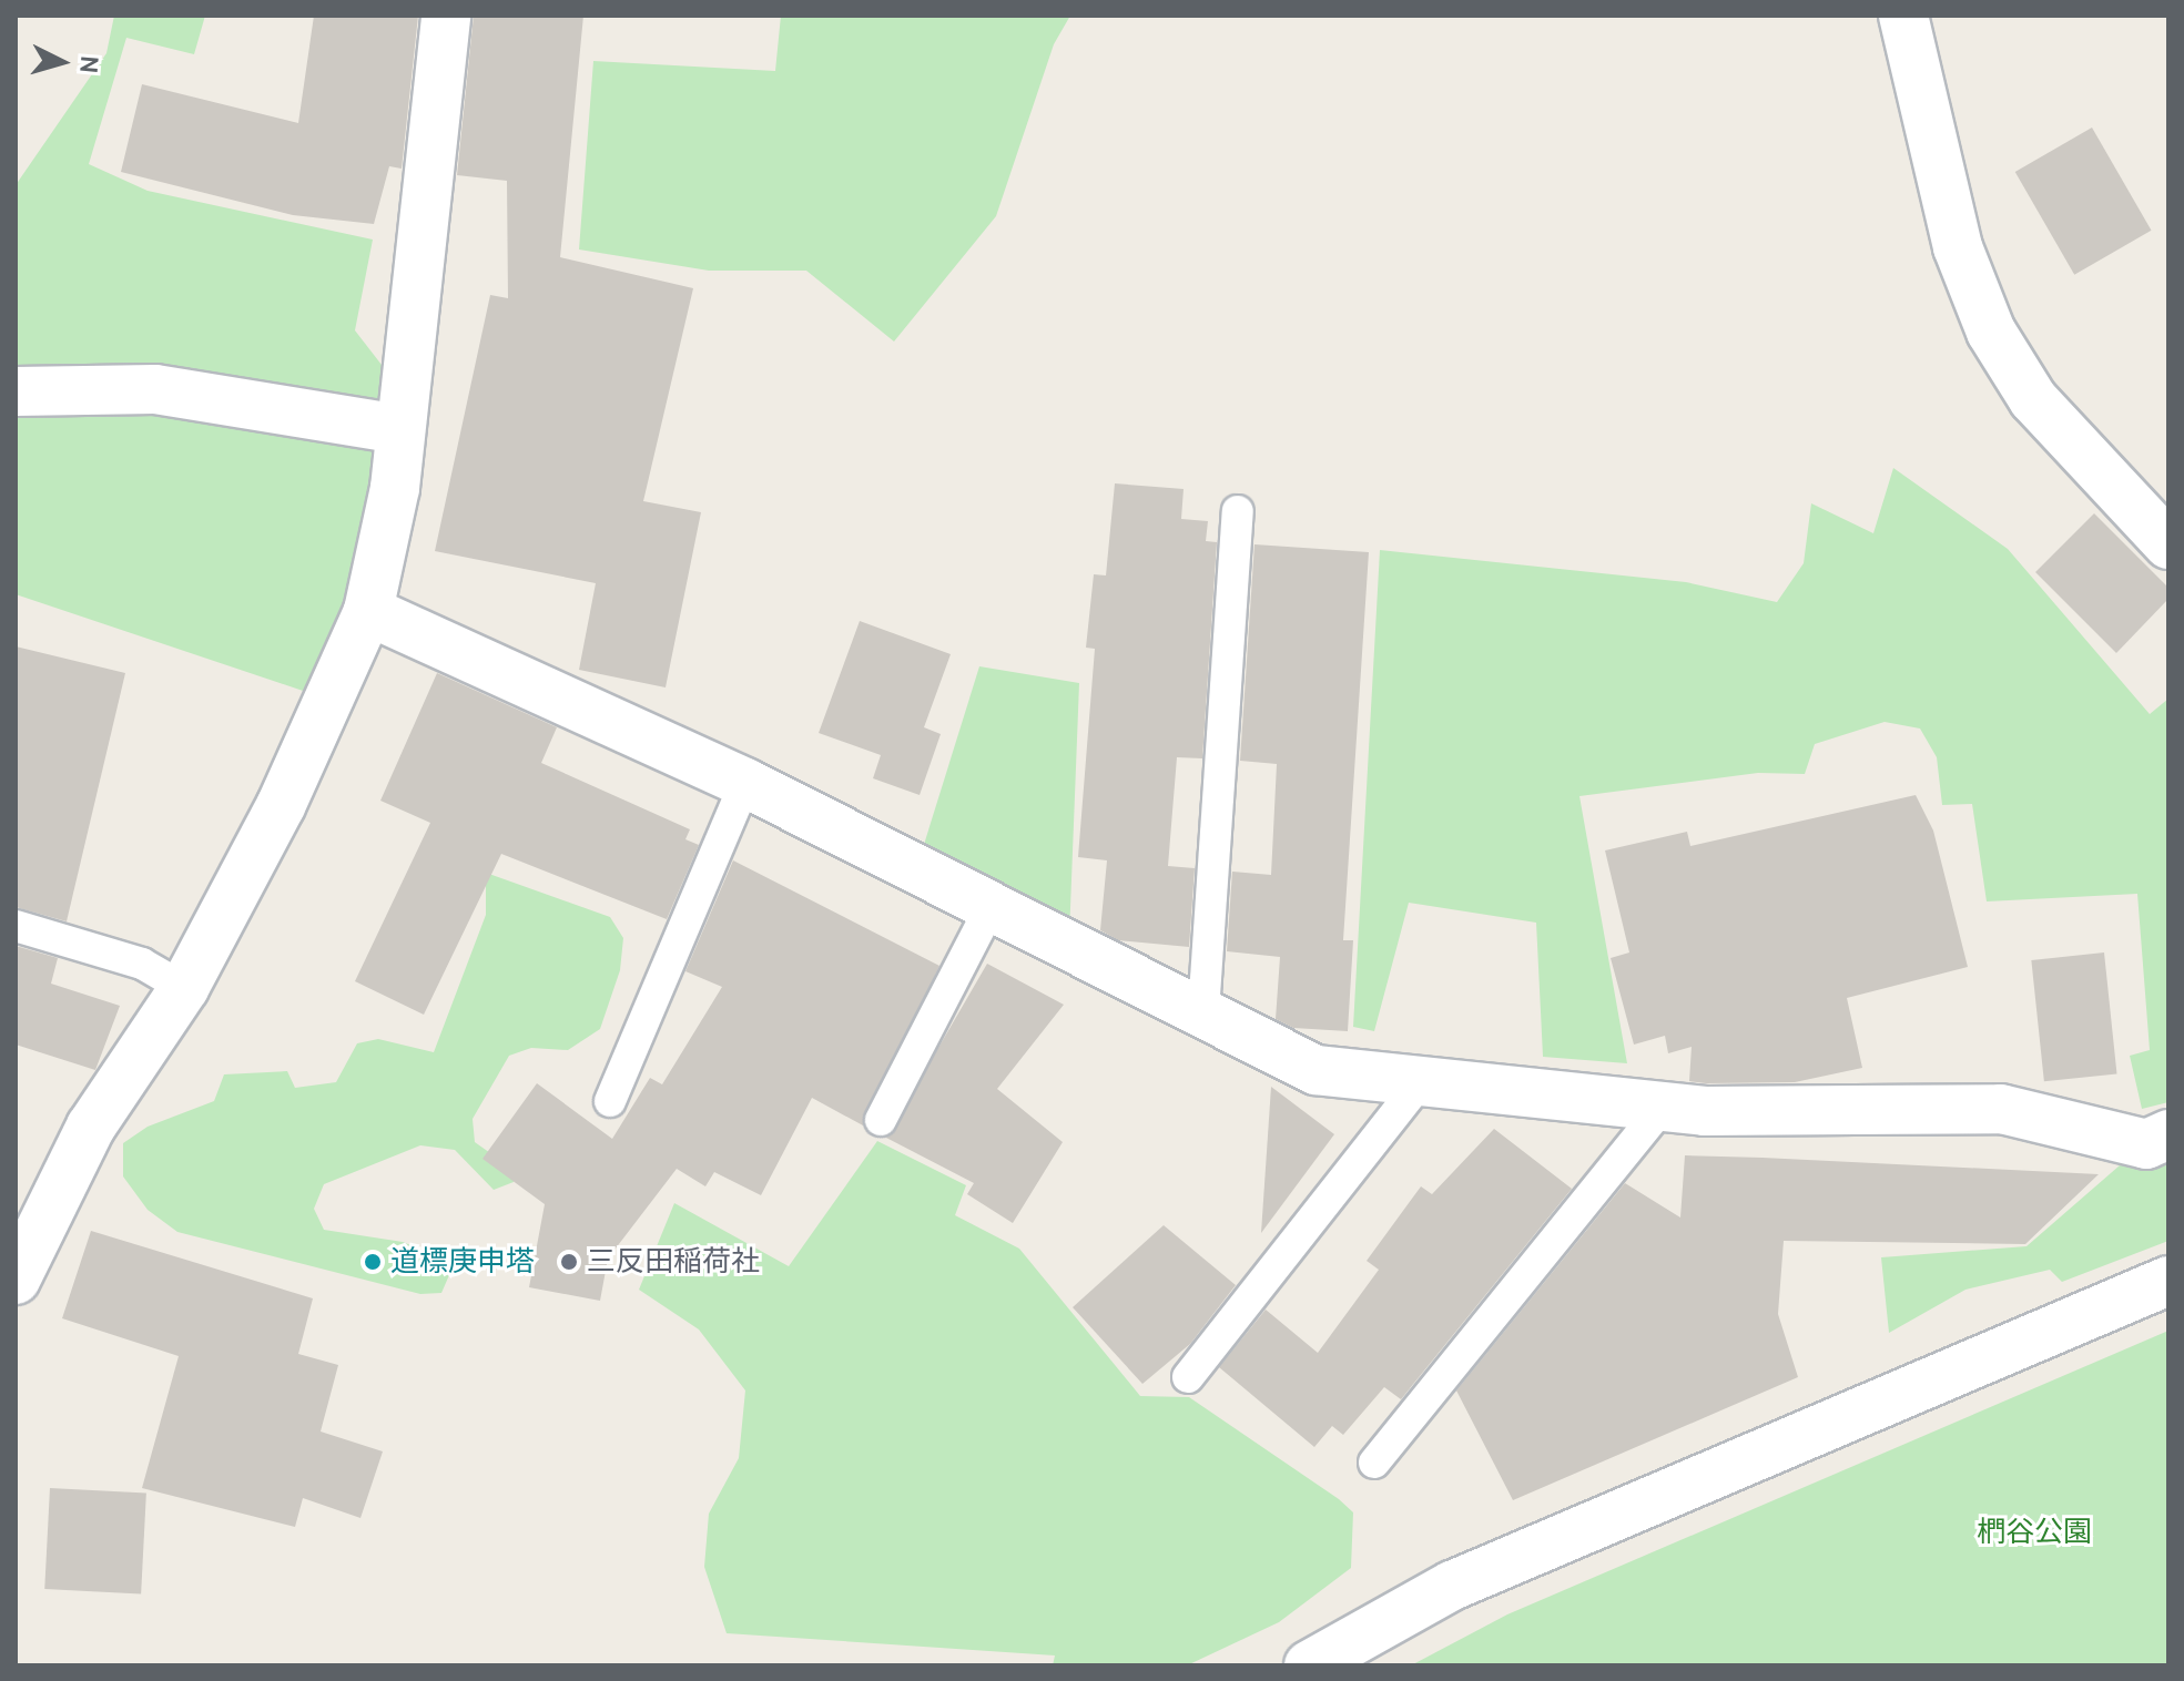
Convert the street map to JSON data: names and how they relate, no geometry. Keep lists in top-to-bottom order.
{
  "parks": ["椚谷公園"],
  "places": ["道標庚申塔", "三反田稲荷社"],
  "north": "right"
}
